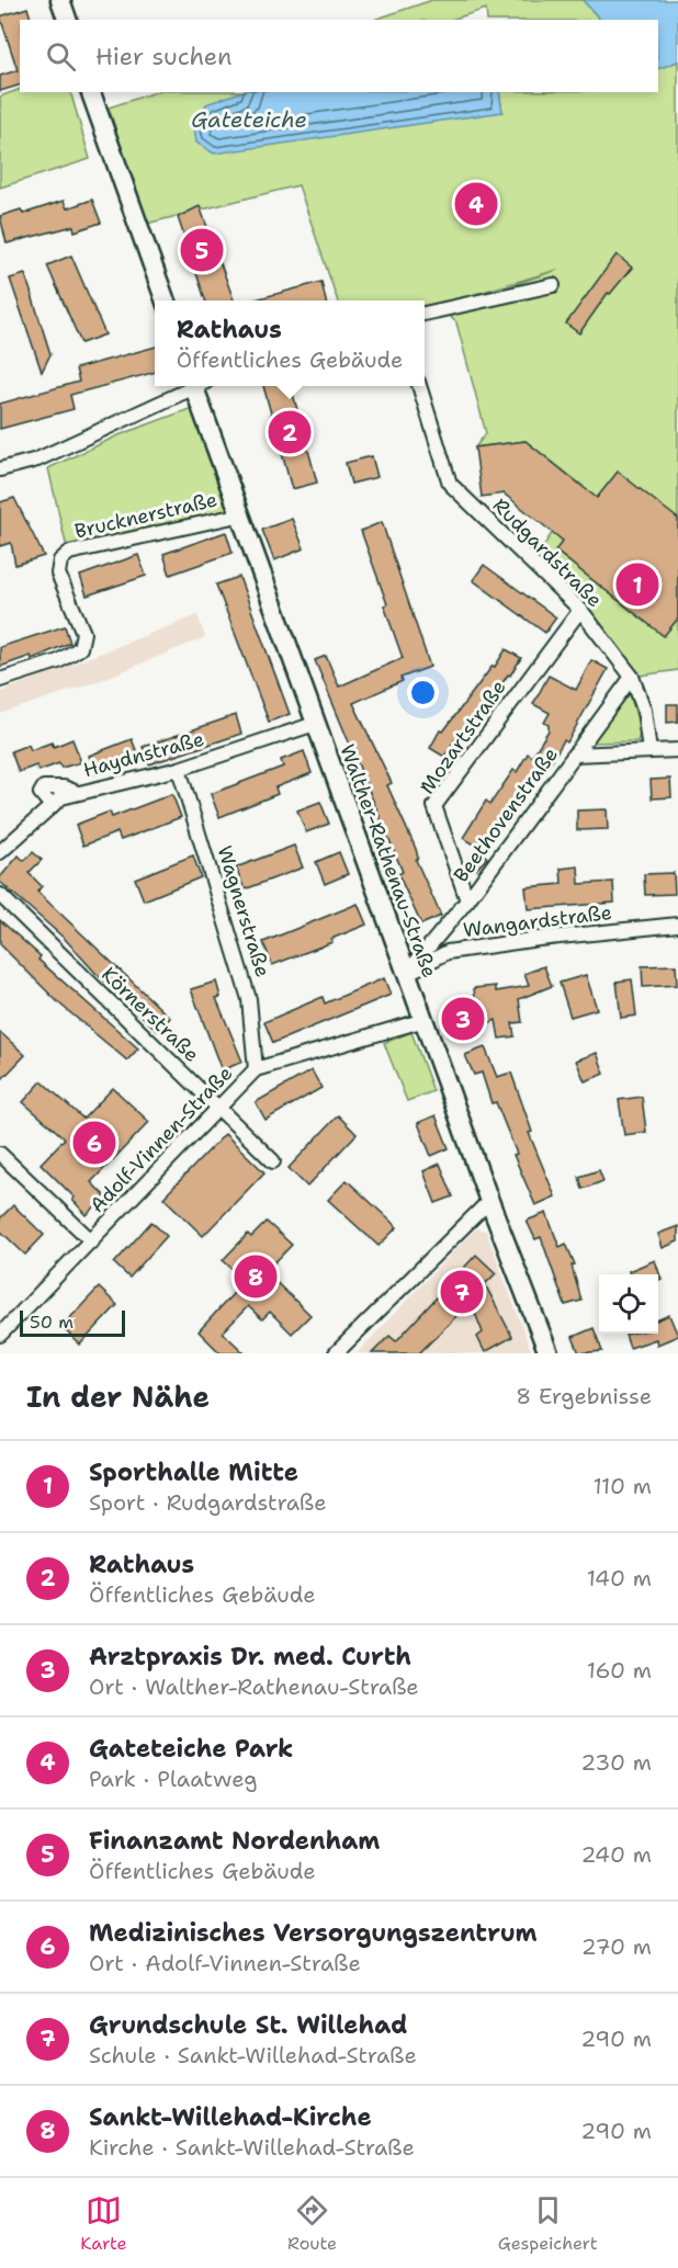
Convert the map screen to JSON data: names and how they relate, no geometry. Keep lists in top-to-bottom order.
{
  "streets": {
    "street": [
      "Brucknerstraße",
      "Rudgardstraße",
      "Mozartstraße",
      "Haydnstraße",
      "Beethovenstraße",
      "Walther-Rathenau-Straße",
      "Wagnerstraße",
      "Wangardstraße",
      "Körnerstraße",
      "Adolf-Vinnen-Straße"
    ]
  },
  "crossings": [
    ["Brucknerstraße", "Walther-Rathenau-Straße"],
    ["Rudgardstraße", "Mozartstraße"],
    ["Rudgardstraße", "Beethovenstraße"],
    ["Mozartstraße", "Beethovenstraße"],
    ["Haydnstraße", "Walther-Rathenau-Straße"],
    ["Haydnstraße", "Wagnerstraße"],
    ["Beethovenstraße", "Walther-Rathenau-Straße"],
    ["Beethovenstraße", "Wangardstraße"],
    ["Walther-Rathenau-Straße", "Wangardstraße"],
    ["Walther-Rathenau-Straße", "Adolf-Vinnen-Straße"],
    ["Wagnerstraße", "Adolf-Vinnen-Straße"],
    ["Körnerstraße", "Adolf-Vinnen-Straße"]
  ],
  "water": ["Gateteiche"],
  "scale_bar": "50 m",
  "page": {
    "search": "Hier suchen",
    "pins": [
      "4",
      "5",
      "2",
      "1",
      "3",
      "6",
      "8",
      "7"
    ],
    "popup": ["Rathaus", "Öffentliches Gebäude"],
    "scale": "50 m",
    "heading": ["In der Nähe", "8 Ergebnisse"],
    "list": [
      {
        "mark": "1",
        "name": "Sporthalle Mitte",
        "note": "Sport · Rudgardstraße",
        "value": "110 m"
      },
      {
        "mark": "2",
        "name": "Rathaus",
        "note": "Öffentliches Gebäude",
        "value": "140 m"
      },
      {
        "mark": "3",
        "name": "Arztpraxis Dr. med. Curth",
        "note": "Ort · Walther-Rathenau-Straße",
        "value": "160 m"
      },
      {
        "mark": "4",
        "name": "Gateteiche Park",
        "note": "Park · Plaatweg",
        "value": "230 m"
      },
      {
        "mark": "5",
        "name": "Finanzamt Nordenham",
        "note": "Öffentliches Gebäude",
        "value": "240 m"
      },
      {
        "mark": "6",
        "name": "Medizinisches Versorgungszentrum",
        "note": "Ort · Adolf-Vinnen-Straße",
        "value": "270 m"
      },
      {
        "mark": "7",
        "name": "Grundschule St. Willehad",
        "note": "Schule · Sankt-Willehad-Straße",
        "value": "290 m"
      },
      {
        "mark": "8",
        "name": "Sankt-Willehad-Kirche",
        "note": "Kirche · Sankt-Willehad-Straße",
        "value": "290 m"
      }
    ],
    "nav": ["Karte", "Route", "Gespeichert"]
  }
}
